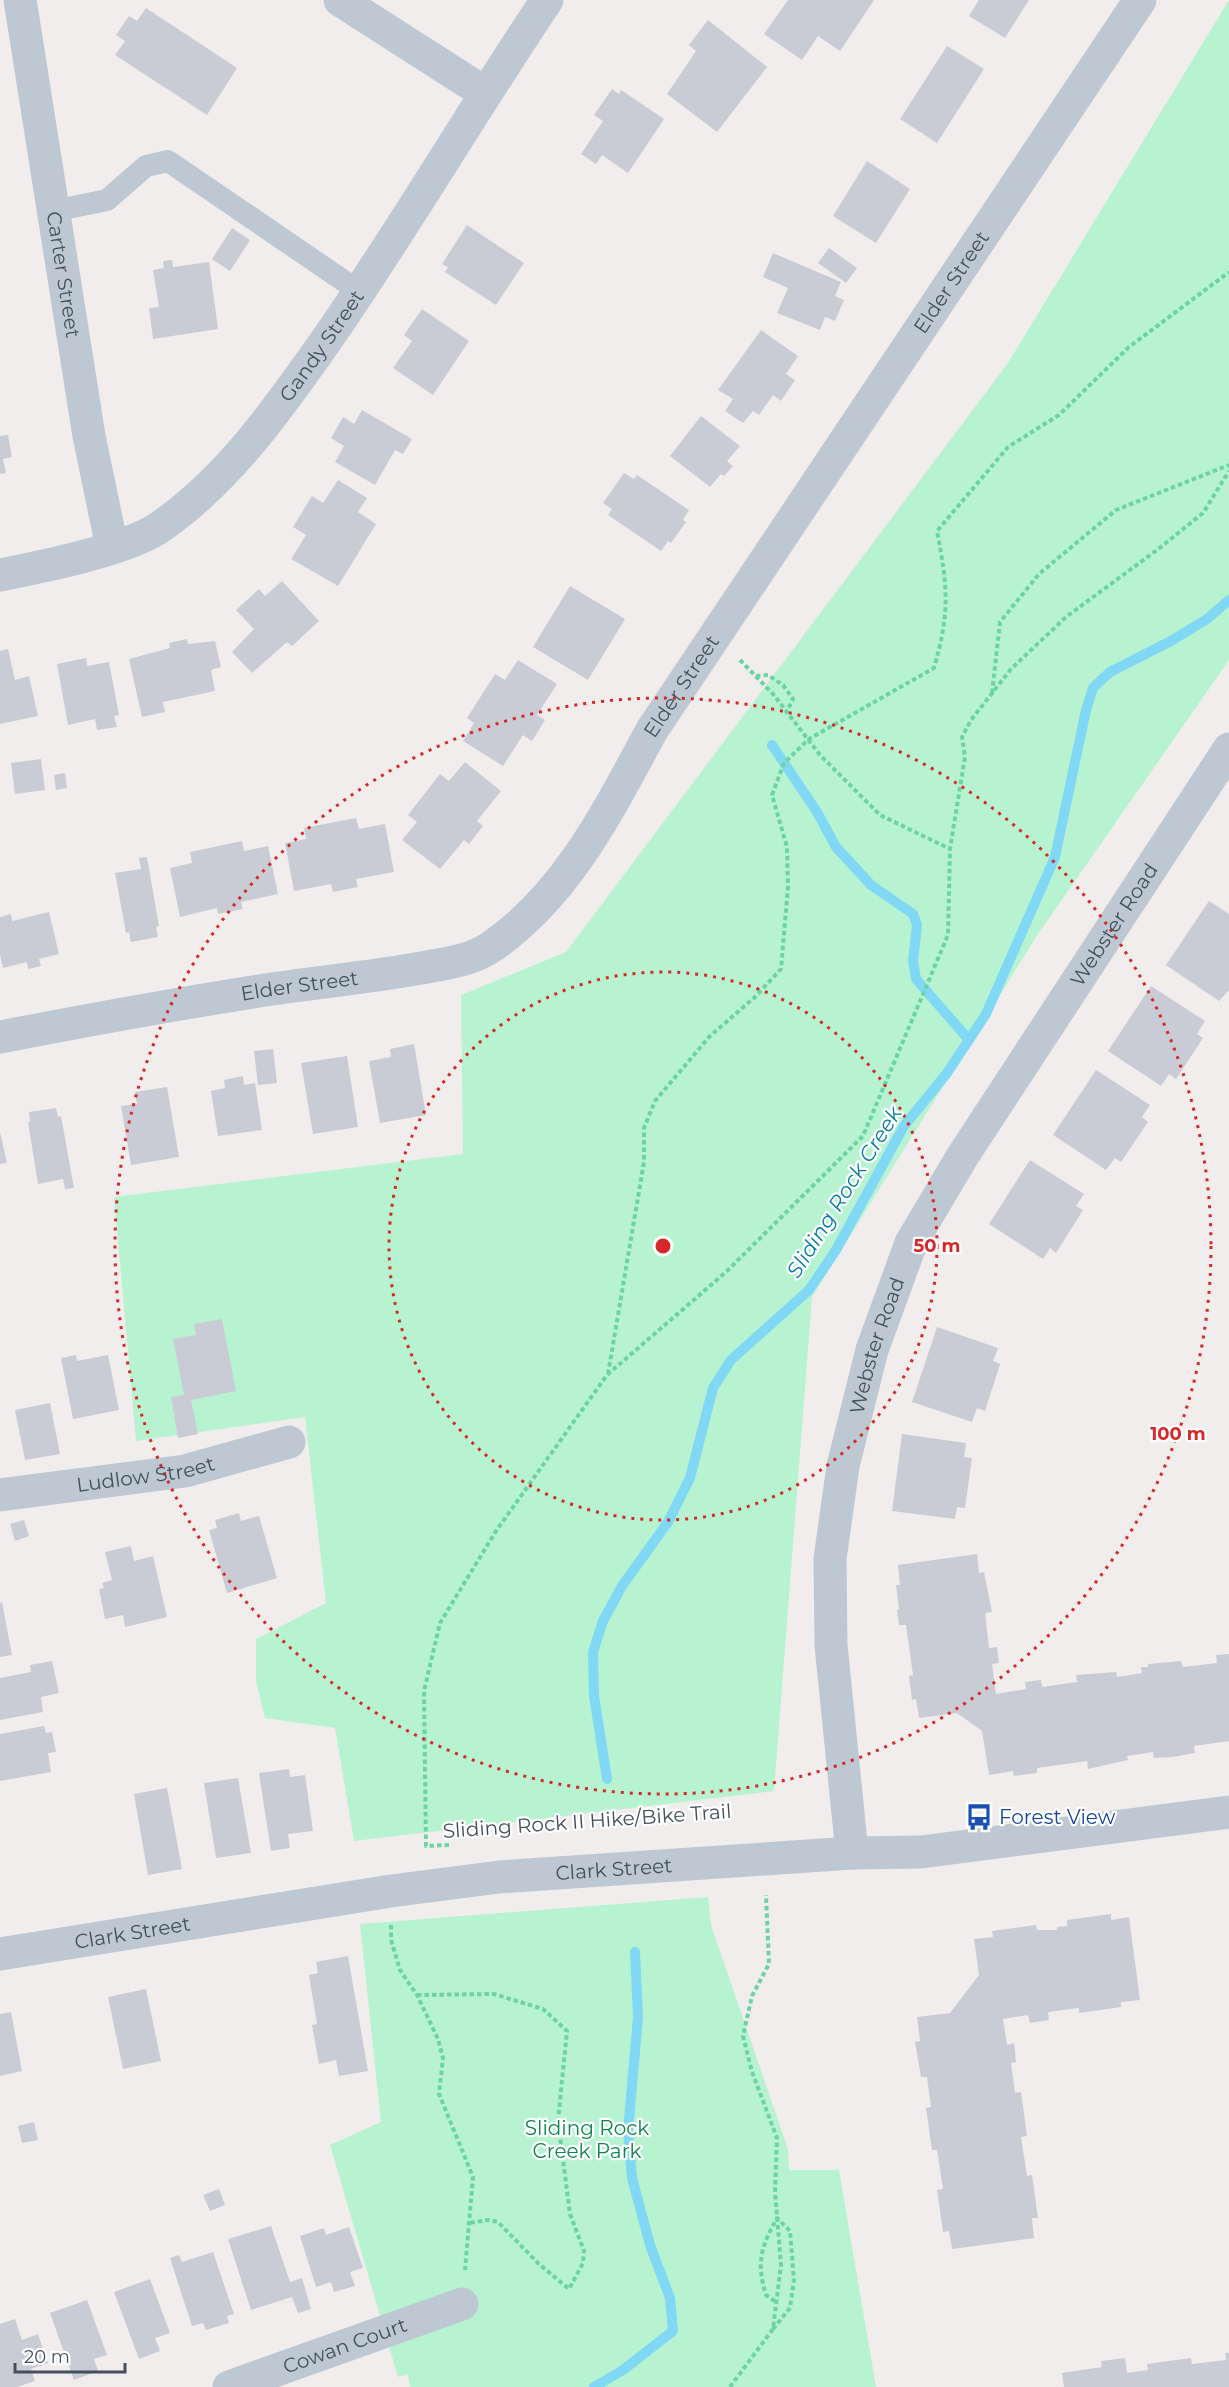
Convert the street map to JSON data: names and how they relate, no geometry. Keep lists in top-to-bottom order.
{
  "streets": {
    "street": [
      "Carter Street",
      "Elder Street",
      "Gandy Street",
      "Webster Road",
      "Ludlow Street",
      "Clark Street",
      "Cowan Court"
    ],
    "path": ["Sliding Rock II Hike/Bike Trail"]
  },
  "crossings": [
    ["Carter Street", "Gandy Street"],
    ["Webster Road", "Clark Street"]
  ],
  "water": ["Sliding Rock Creek"],
  "parks": ["Sliding Rock Creek Park"],
  "places": {
    "bus stop": ["Forest View"]
  },
  "scale_bar": "20 m",
  "rings": ["50 m", "100 m"]
}
